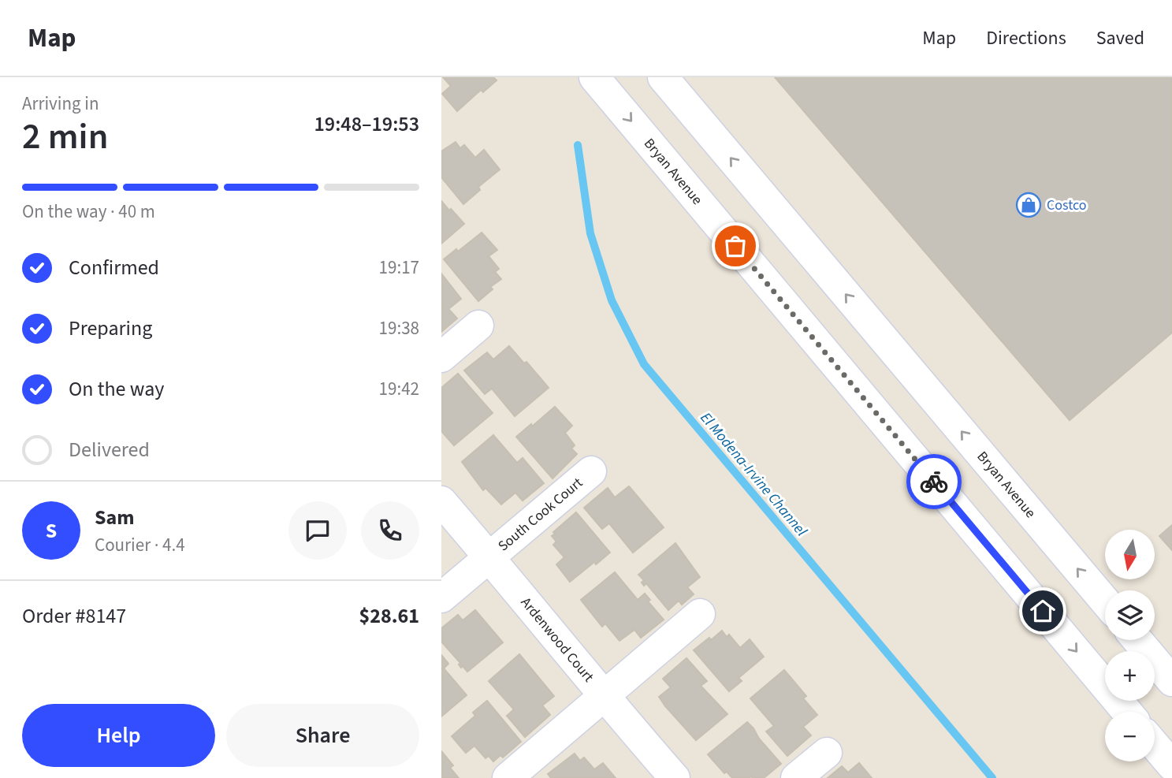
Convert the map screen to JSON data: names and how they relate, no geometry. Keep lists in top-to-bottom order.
{
  "streets": {
    "main road": ["Bryan Avenue", "South Cook Court", "Ardenwood Court"]
  },
  "crossings": [
    ["South Cook Court", "Ardenwood Court"]
  ],
  "water": ["El Modena-Irvine Channel"],
  "places": {
    "shop": ["Costco"]
  },
  "north": "bottom",
  "page": {
    "header": "Map",
    "nav": ["Map", "Directions", "Saved"],
    "heading": ["2 min", "Arriving in", "19:48–19:53"],
    "panel": [
      "Sam",
      "Courier · 4.4",
      "Order #8147",
      "$28.61"
    ],
    "bar": "On the way · 40 m",
    "list": [
      ["Confirmed", "19:17"],
      ["Preparing", "19:38"],
      ["On the way", "19:42"],
      "Delivered"
    ],
    "round": "S",
    "map_buttons": ["+", "−"],
    "buttons": ["Help", "Share"]
  }
}
